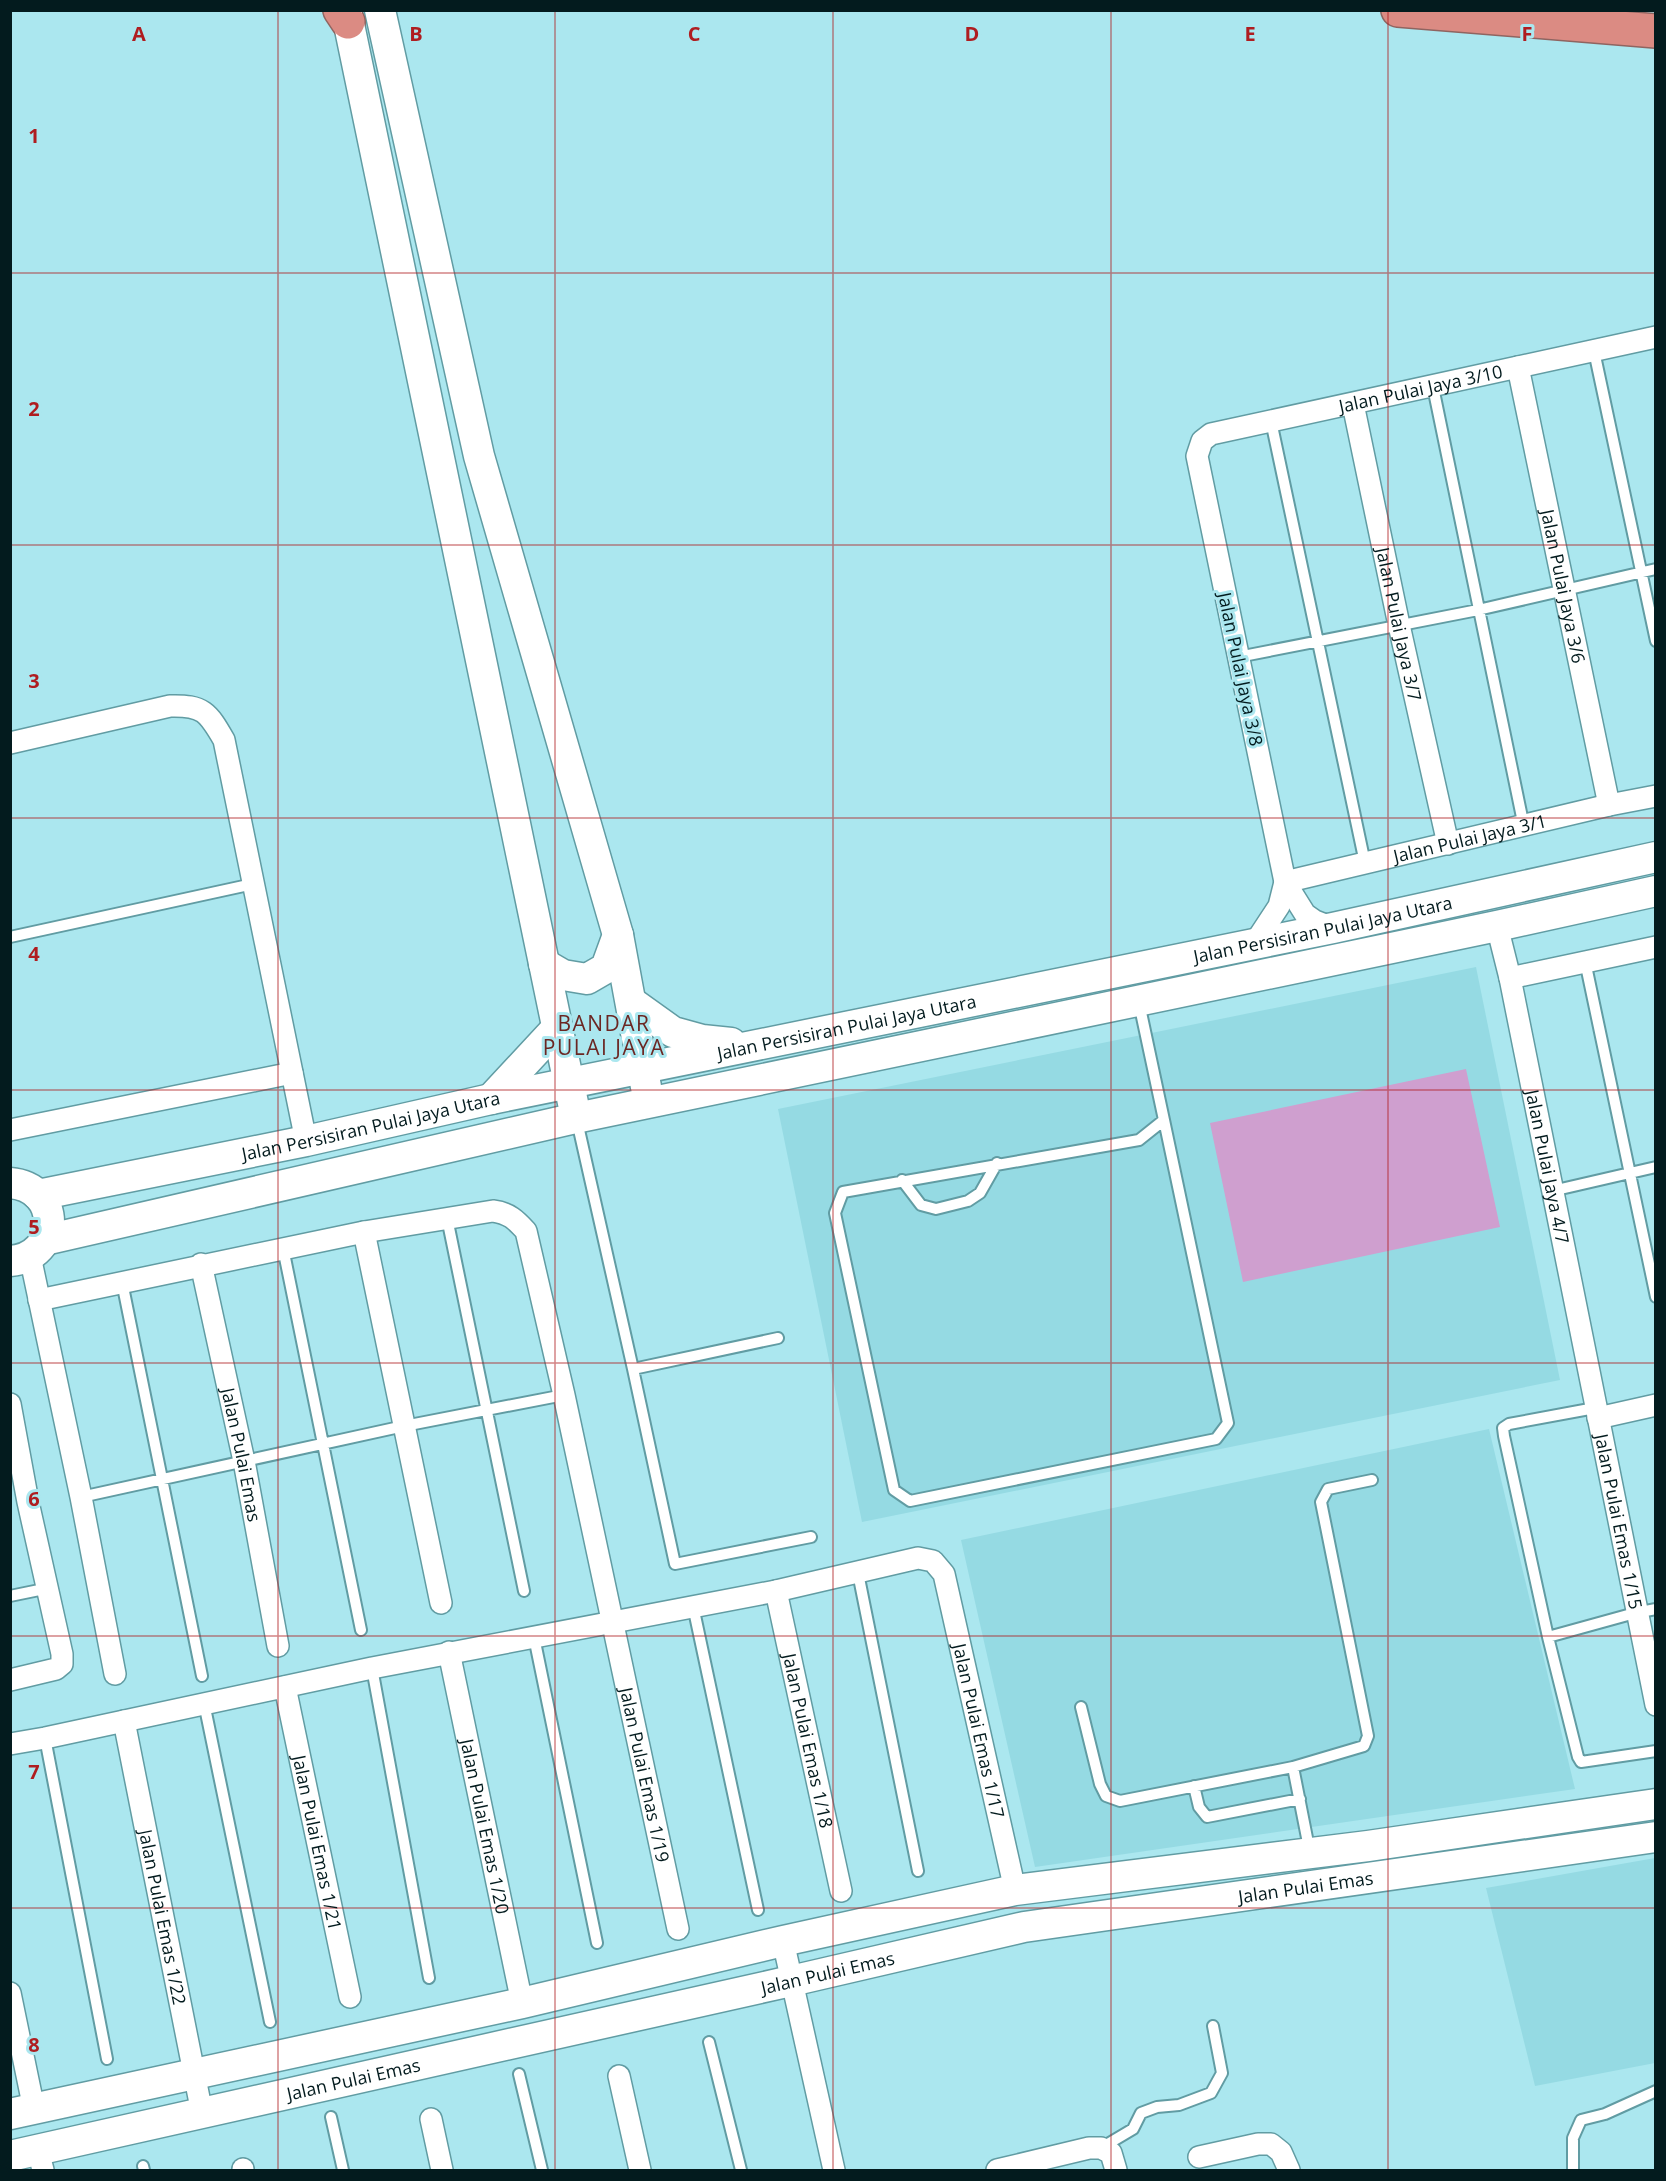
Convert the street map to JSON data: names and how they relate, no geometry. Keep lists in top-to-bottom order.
{
  "streets": {
    "main road": ["Jalan Persisiran Pulai Jaya Utara", "Jalan Pulai Emas"],
    "street": [
      "Jalan Pulai Jaya 3/10",
      "Jalan Pulai Jaya 3/6",
      "Jalan Pulai Jaya 3/7",
      "Jalan Pulai Jaya 3/8",
      "Jalan Pulai Jaya 3/1",
      "Jalan Pulai Jaya 4/7",
      "Jalan Pulai Emas 1/15",
      "Jalan Pulai Emas 1/17",
      "Jalan Pulai Emas 1/18",
      "Jalan Pulai Emas 1/19",
      "Jalan Pulai Emas 1/20",
      "Jalan Pulai Emas 1/21",
      "Jalan Pulai Emas 1/22"
    ]
  },
  "crossings": [
    ["Jalan Pulai Jaya 3/10", "Jalan Pulai Jaya 3/6"],
    ["Jalan Pulai Jaya 3/10", "Jalan Pulai Jaya 3/7"],
    ["Jalan Pulai Jaya 3/10", "Jalan Pulai Jaya 3/8"],
    ["Jalan Pulai Jaya 3/6", "Jalan Pulai Jaya 3/1"],
    ["Jalan Pulai Jaya 3/7", "Jalan Pulai Jaya 3/1"],
    ["Jalan Pulai Jaya 3/8", "Jalan Pulai Jaya 3/1"],
    ["Jalan Persisiran Pulai Jaya Utara", "Jalan Pulai Jaya 4/7"],
    ["Jalan Pulai Jaya 4/7", "Jalan Pulai Emas 1/15"],
    ["Jalan Pulai Emas", "Jalan Pulai Emas 1/17"],
    ["Jalan Pulai Emas", "Jalan Pulai Emas 1/20"],
    ["Jalan Pulai Emas", "Jalan Pulai Emas 1/22"]
  ],
  "districts": ["BANDAR PULAI JAYA"],
  "grid": {
    "columns": [
      "A",
      "B",
      "C",
      "D",
      "E",
      "F"
    ],
    "rows": [
      "1",
      "2",
      "3",
      "4",
      "5",
      "6",
      "7",
      "8"
    ]
  }
}
